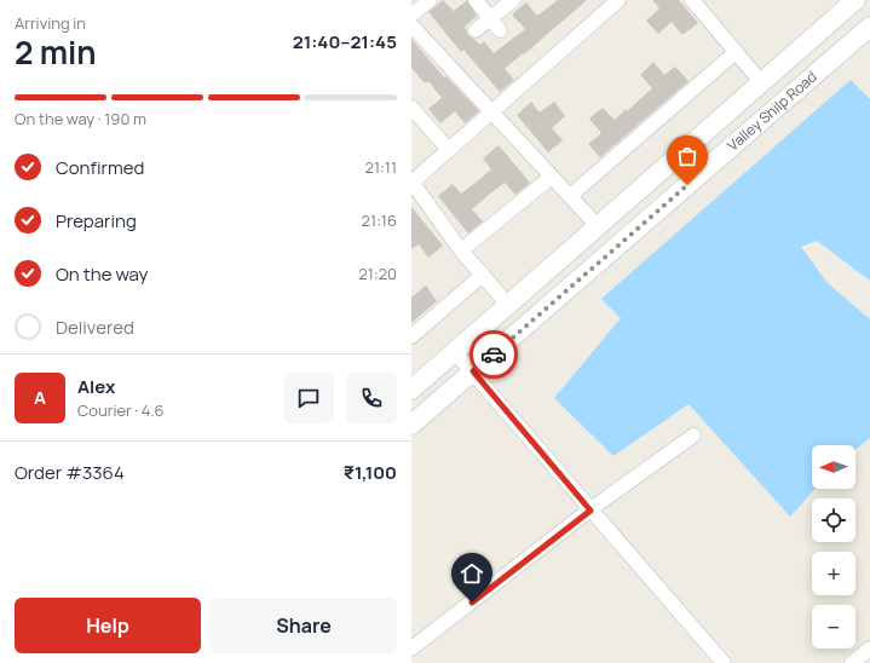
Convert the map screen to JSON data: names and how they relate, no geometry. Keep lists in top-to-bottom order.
{
  "streets": {
    "street": ["Valley Shilp Road"]
  },
  "north": "left",
  "page": {
    "heading": ["2 min", "Arriving in", "21:40–21:45"],
    "panel": [
      "Alex",
      "Courier · 4.6",
      "Order #3364",
      "₹1,100"
    ],
    "bar": "On the way · 190 m",
    "list": [
      ["Confirmed", "21:11"],
      ["Preparing", "21:16"],
      ["On the way", "21:20"],
      "Delivered"
    ],
    "round": "A",
    "map_buttons": ["+", "−"],
    "buttons": ["Help", "Share"]
  }
}
